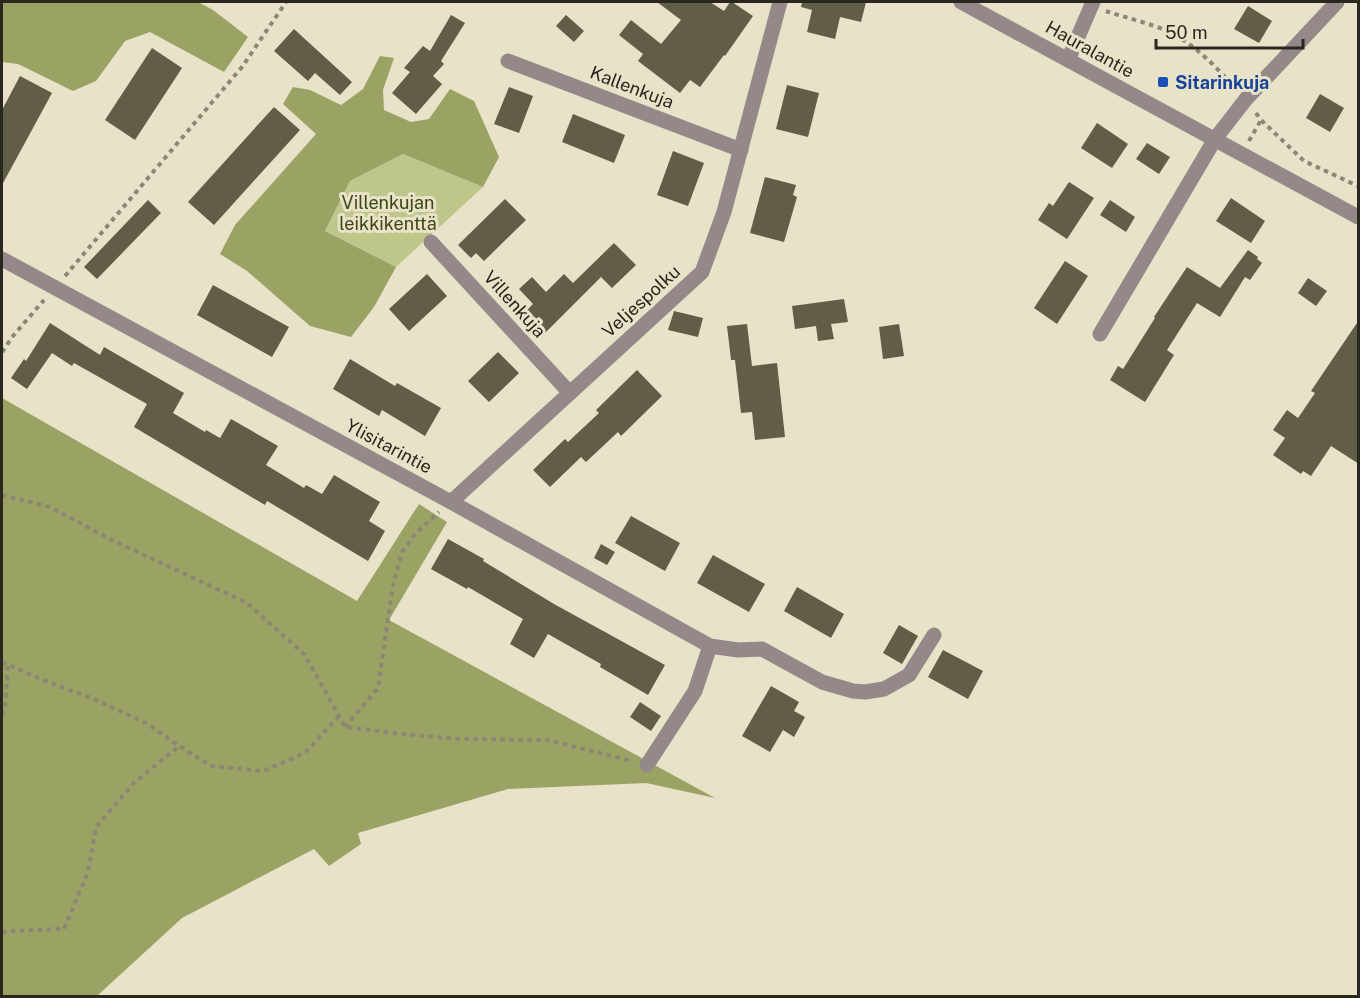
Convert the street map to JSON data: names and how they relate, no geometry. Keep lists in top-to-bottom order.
{
  "streets": {
    "street": [
      "Hauralantie",
      "Kallenkuja",
      "Veljespolku",
      "Villenkuja",
      "Ylisitarintie"
    ]
  },
  "crossings": [
    ["Kallenkuja", "Veljespolku"],
    ["Veljespolku", "Villenkuja"],
    ["Veljespolku", "Ylisitarintie"]
  ],
  "parks": ["Villenkujan leikkikenttä"],
  "places": {
    "transit": ["Sitarinkuja"]
  },
  "scale_bar": "50 m"
}
